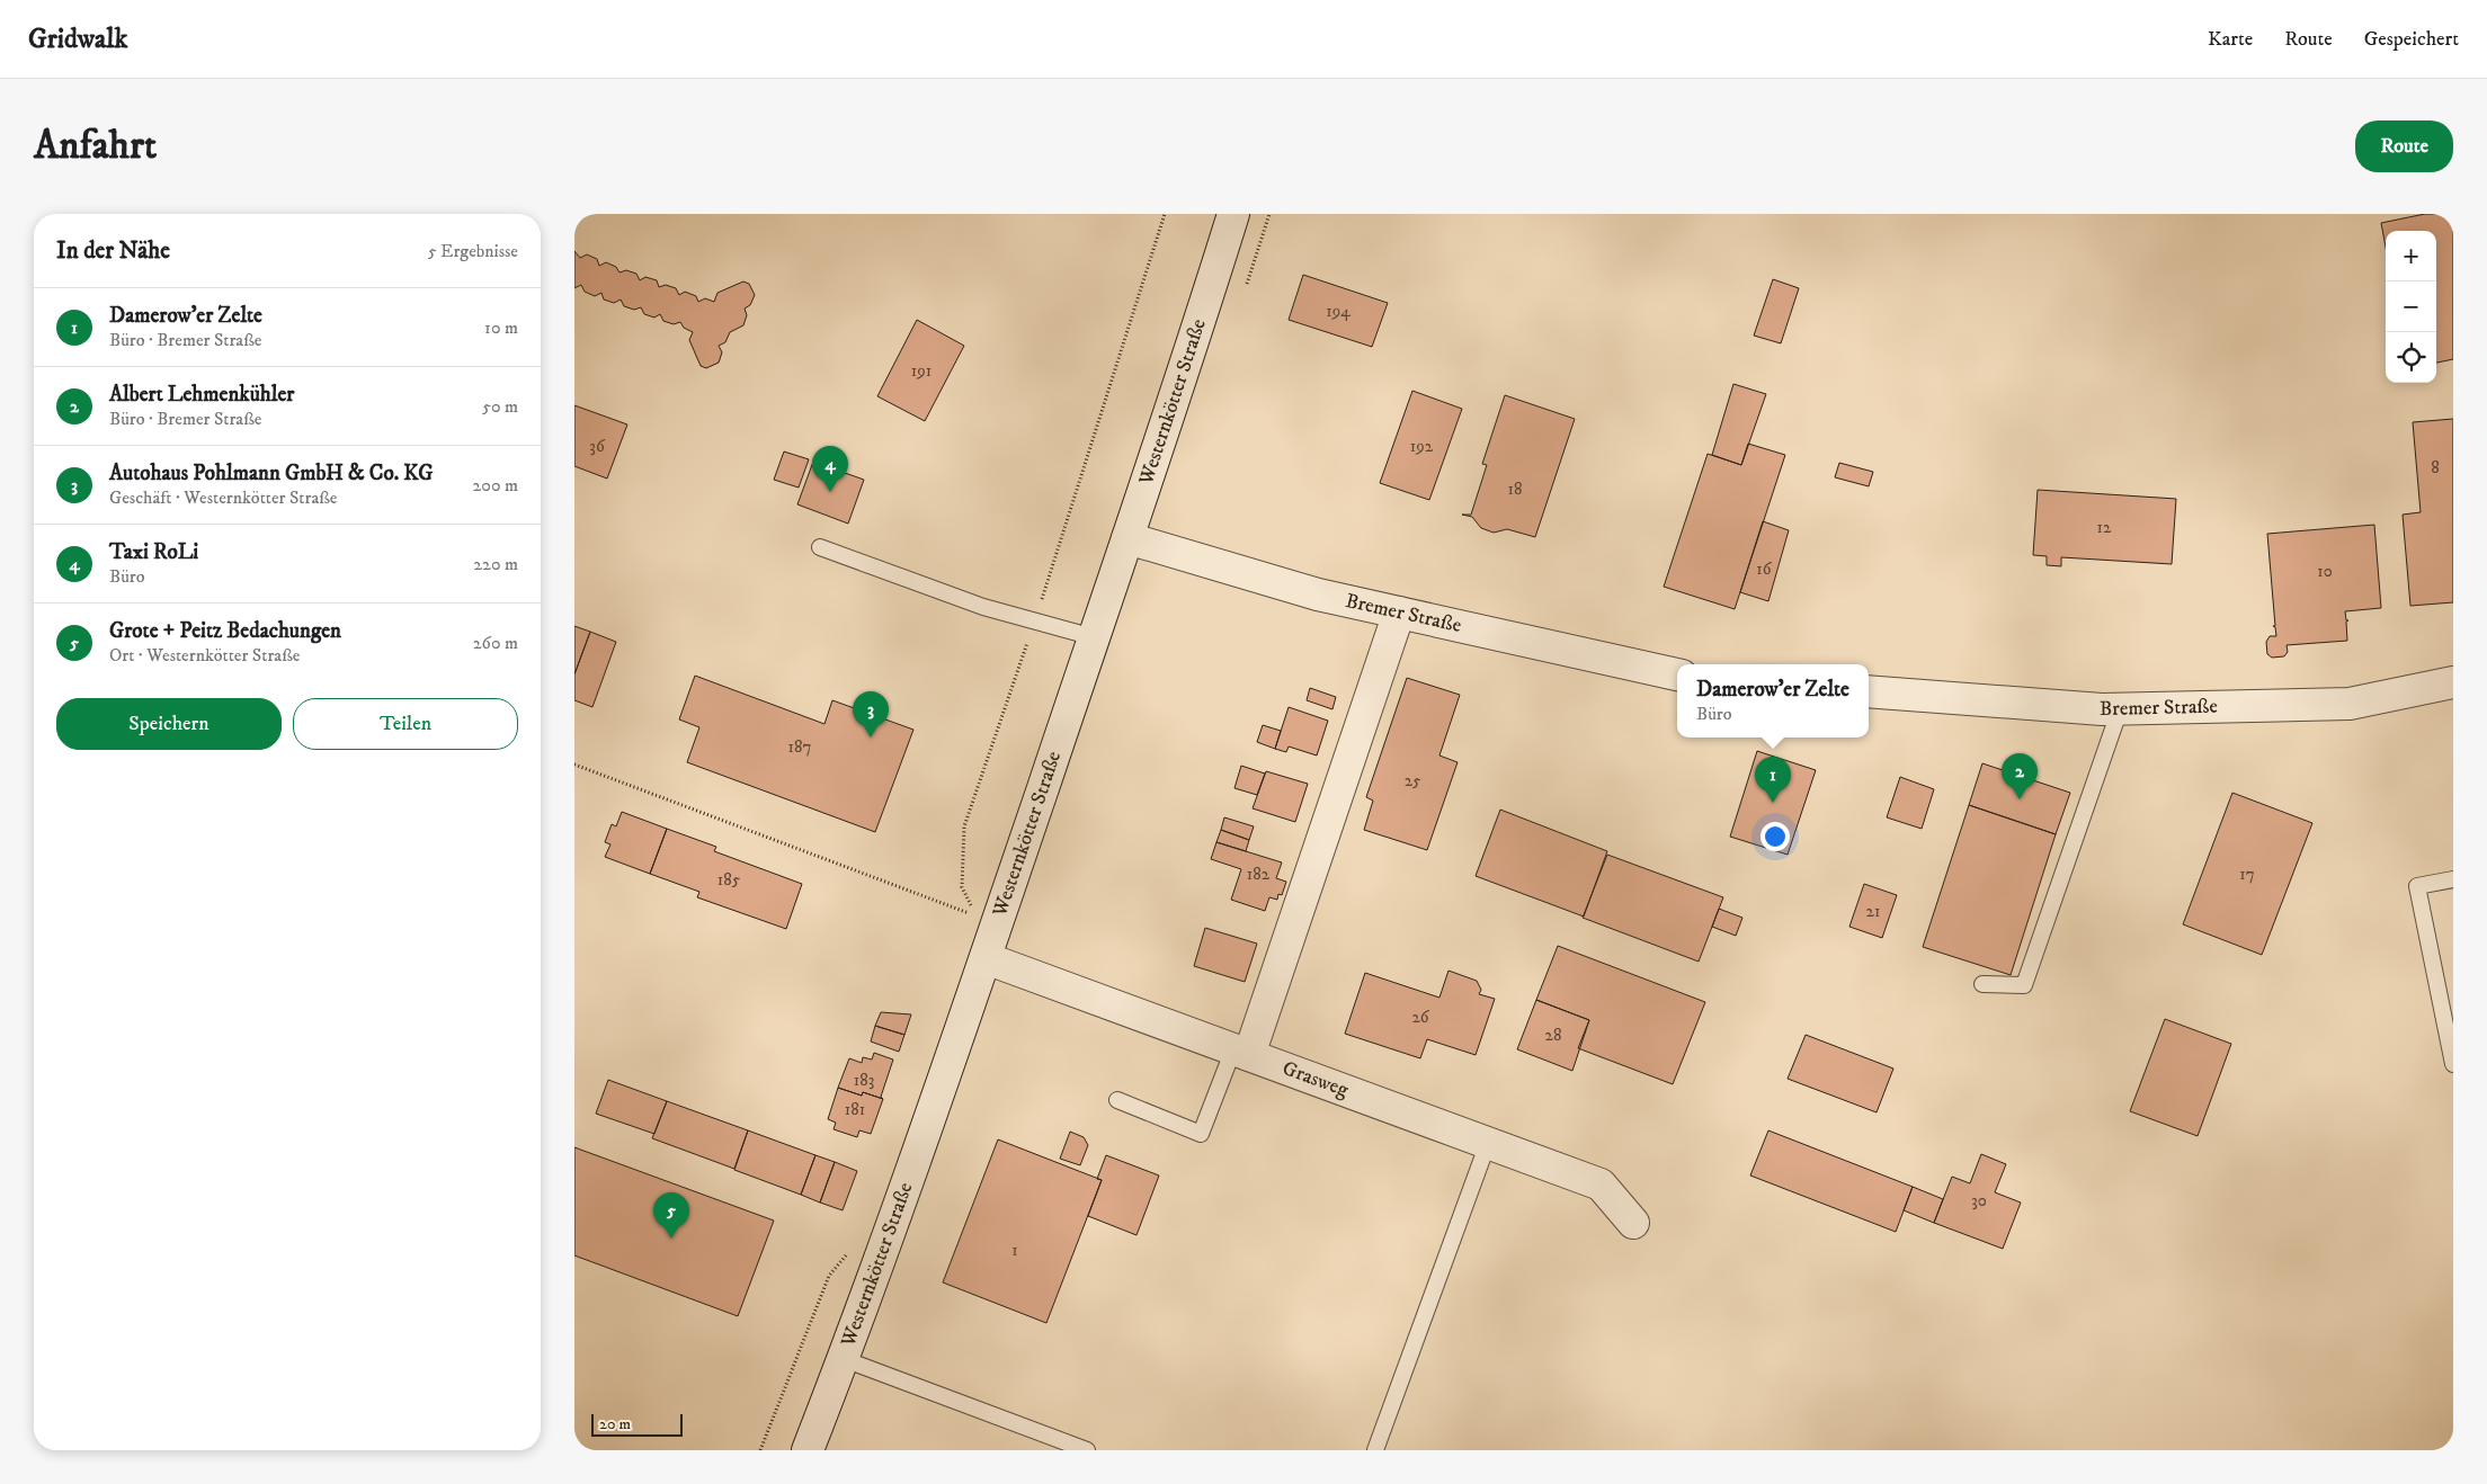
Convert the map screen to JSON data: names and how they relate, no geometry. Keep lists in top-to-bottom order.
{
  "streets": {
    "street": ["Westernkötter Straße", "Bremer Straße", "Grasweg"]
  },
  "crossings": [
    ["Westernkötter Straße", "Bremer Straße"],
    ["Westernkötter Straße", "Grasweg"]
  ],
  "house_numbers": [
    "194",
    "191",
    "36",
    "192",
    "8",
    "18",
    "12",
    "16",
    "10",
    "187",
    "25",
    "182",
    "17",
    "185",
    "21",
    "26",
    "28",
    "183",
    "181",
    "30",
    "1"
  ],
  "scale_bar": "20 m",
  "page": {
    "header": "Gridwalk",
    "nav": ["Karte", "Route", "Gespeichert"],
    "buttons": [
      "Route",
      ["Speichern", "Teilen"]
    ],
    "title": "Anfahrt",
    "heading": ["In der Nähe", "5 Ergebnisse"],
    "map_buttons": ["+", "−"],
    "list": [
      {
        "mark": "1",
        "name": "Damerow'er Zelte",
        "note": "Büro · Bremer Straße",
        "value": "10 m"
      },
      {
        "mark": "2",
        "name": "Albert Lehmenkühler",
        "note": "Büro · Bremer Straße",
        "value": "50 m"
      },
      {
        "mark": "3",
        "name": "Autohaus Pohlmann GmbH & Co. KG",
        "note": "Geschäft · Westernkötter Straße",
        "value": "200 m"
      },
      {
        "mark": "4",
        "name": "Taxi RoLi",
        "note": "Büro",
        "value": "220 m"
      },
      {
        "mark": "5",
        "name": "Grote + Peitz Bedachungen",
        "note": "Ort · Westernkötter Straße",
        "value": "260 m"
      }
    ],
    "pins": [
      "4",
      "3",
      "2",
      "1",
      "5"
    ],
    "popup": ["Damerow'er Zelte", "Büro"],
    "scale": "20 m"
  }
}
